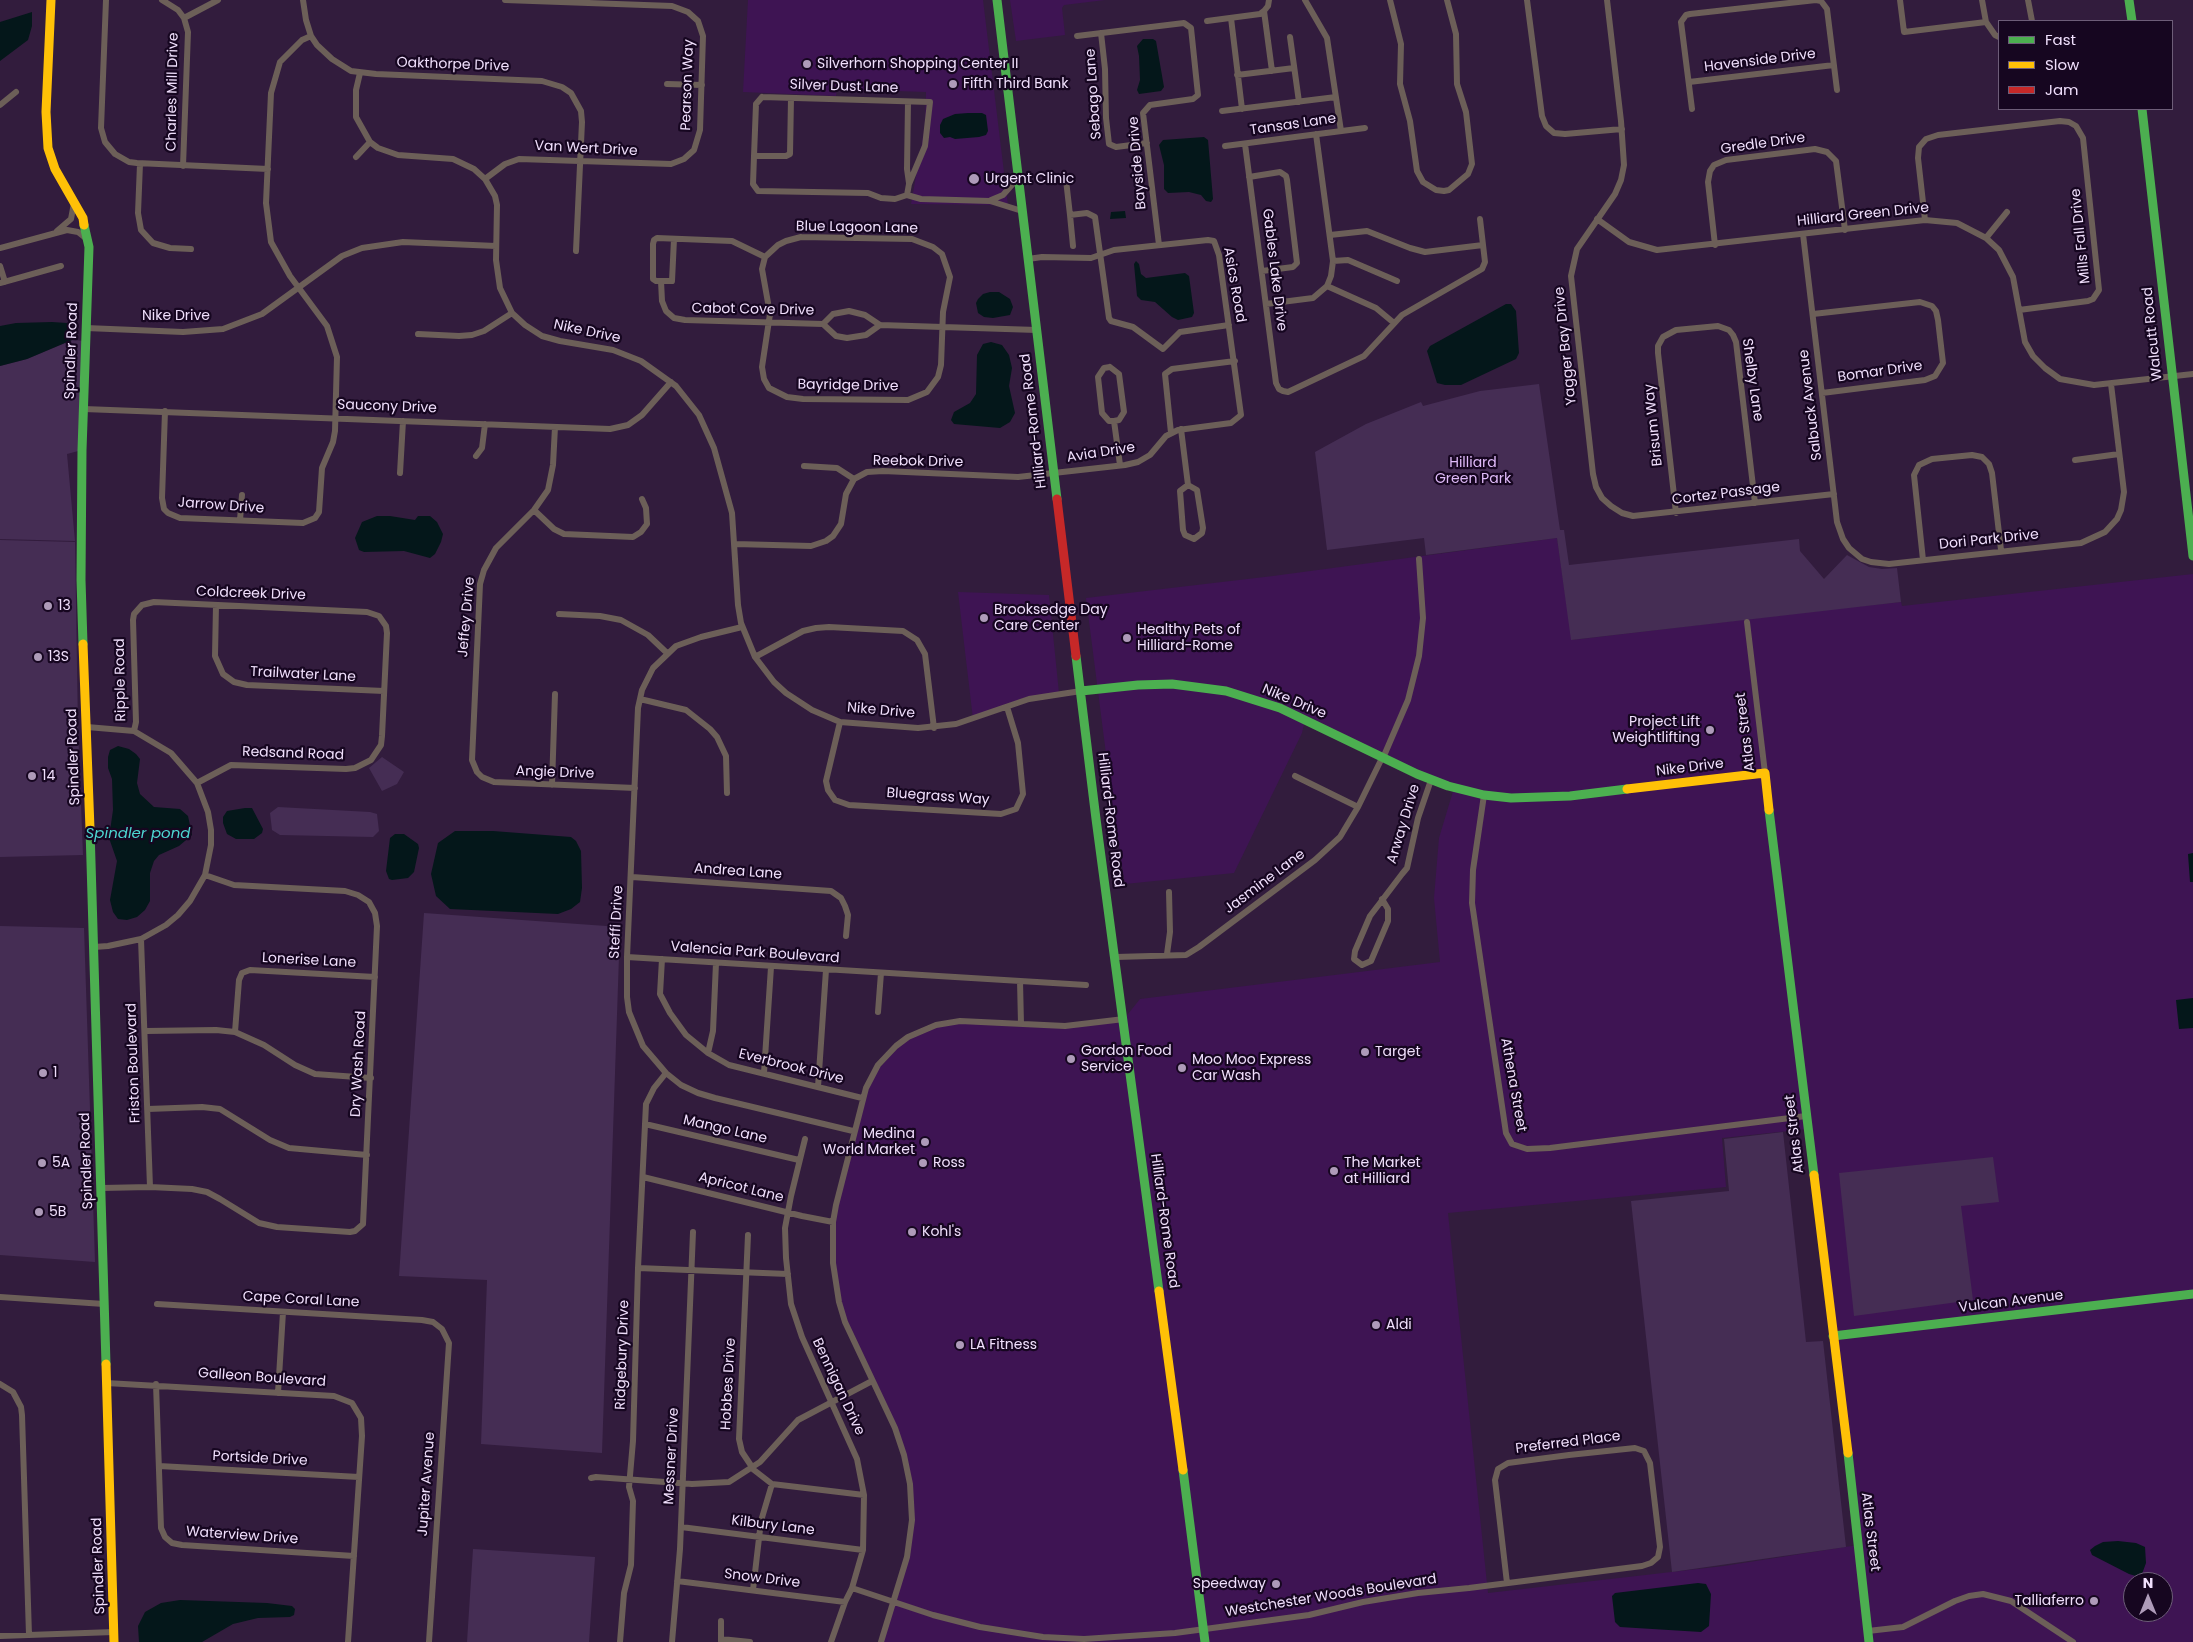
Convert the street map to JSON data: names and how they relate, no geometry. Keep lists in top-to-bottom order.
{
  "streets": {
    "street": [
      "Havenside Drive",
      "Oakthorpe Drive",
      "Pearson Way",
      "Silver Dust Lane",
      "Charles Mill Drive",
      "Sebago Lane",
      "Tansas Lane",
      "Gredle Drive",
      "Van Wert Drive",
      "Bayside Drive",
      "Hilliard Green Drive",
      "Blue Lagoon Lane",
      "Mills Fall Drive",
      "Gables Lake Drive",
      "Asics Road",
      "Cabot Cove Drive",
      "Nike Drive",
      "Walcutt Road",
      "Yagger Bay Drive",
      "Spindler Road",
      "Bomar Drive",
      "Shelby Lane",
      "Bayridge Drive",
      "Salbuck Avenue",
      "Saucony Drive",
      "Hilliard-Rome Road",
      "Brisum Way",
      "Avia Drive",
      "Reebok Drive",
      "Cortez Passage",
      "Jarrow Drive",
      "Dori Park Drive",
      "Coldcreek Drive",
      "Jeffey Drive",
      "Trailwater Lane",
      "Ripple Road",
      "Atlas Street",
      "Redsand Road",
      "Angie Drive",
      "Bluegrass Way",
      "Arway Drive",
      "Andrea Lane",
      "Jasmine Lane",
      "Steffi Drive",
      "Valencia Park Boulevard",
      "Lonerise Lane",
      "Friston Boulevard",
      "Dry Wash Road",
      "Everbrook Drive",
      "Athena Street",
      "Mango Lane",
      "Apricot Lane",
      "Cape Coral Lane",
      "Vulcan Avenue",
      "Ridgebury Drive",
      "Galleon Boulevard",
      "Hobbes Drive",
      "Bennigan Drive",
      "Preferred Place",
      "Messner Drive",
      "Portside Drive",
      "Jupiter Avenue",
      "Kilbury Lane",
      "Waterview Drive",
      "Snow Drive",
      "Westchester Woods Boulevard"
    ]
  },
  "crossings": [
    ["Oakthorpe Drive", "Van Wert Drive"],
    ["Pearson Way", "Van Wert Drive"],
    ["Sebago Lane", "Bayside Drive"],
    ["Tansas Lane", "Gables Lake Drive"],
    ["Gredle Drive", "Hilliard Green Drive"],
    ["Bayside Drive", "Asics Road"],
    ["Hilliard Green Drive", "Mills Fall Drive"],
    ["Hilliard Green Drive", "Walcutt Road"],
    ["Hilliard Green Drive", "Yagger Bay Drive"],
    ["Hilliard Green Drive", "Salbuck Avenue"],
    ["Blue Lagoon Lane", "Cabot Cove Drive"],
    ["Blue Lagoon Lane", "Bayridge Drive"],
    ["Asics Road", "Hilliard-Rome Road"],
    ["Asics Road", "Avia Drive"],
    ["Cabot Cove Drive", "Bayridge Drive"],
    ["Cabot Cove Drive", "Hilliard-Rome Road"],
    ["Nike Drive", "Spindler Road"],
    ["Nike Drive", "Saucony Drive"],
    ["Nike Drive", "Hilliard-Rome Road"],
    ["Nike Drive", "Atlas Street"],
    ["Nike Drive", "Bluegrass Way"],
    ["Nike Drive", "Arway Drive"],
    ["Nike Drive", "Jasmine Lane"],
    ["Nike Drive", "Steffi Drive"],
    ["Nike Drive", "Athena Street"],
    ["Yagger Bay Drive", "Cortez Passage"],
    ["Spindler Road", "Saucony Drive"],
    ["Spindler Road", "Galleon Boulevard"],
    ["Bomar Drive", "Salbuck Avenue"],
    ["Shelby Lane", "Brisum Way"],
    ["Shelby Lane", "Cortez Passage"],
    ["Salbuck Avenue", "Cortez Passage"],
    ["Salbuck Avenue", "Dori Park Drive"],
    ["Saucony Drive", "Jarrow Drive"],
    ["Saucony Drive", "Jeffey Drive"],
    ["Hilliard-Rome Road", "Avia Drive"],
    ["Hilliard-Rome Road", "Reebok Drive"],
    ["Hilliard-Rome Road", "Jasmine Lane"],
    ["Hilliard-Rome Road", "Westchester Woods Boulevard"],
    ["Brisum Way", "Cortez Passage"],
    ["Avia Drive", "Reebok Drive"],
    ["Coldcreek Drive", "Trailwater Lane"],
    ["Coldcreek Drive", "Ripple Road"],
    ["Coldcreek Drive", "Redsand Road"],
    ["Jeffey Drive", "Angie Drive"],
    ["Trailwater Lane", "Redsand Road"],
    ["Atlas Street", "Athena Street"],
    ["Atlas Street", "Vulcan Avenue"],
    ["Angie Drive", "Steffi Drive"],
    ["Andrea Lane", "Steffi Drive"],
    ["Steffi Drive", "Valencia Park Boulevard"],
    ["Steffi Drive", "Ridgebury Drive"],
    ["Valencia Park Boulevard", "Everbrook Drive"],
    ["Lonerise Lane", "Dry Wash Road"],
    ["Friston Boulevard", "Dry Wash Road"],
    ["Mango Lane", "Ridgebury Drive"],
    ["Mango Lane", "Bennigan Drive"],
    ["Apricot Lane", "Ridgebury Drive"],
    ["Apricot Lane", "Bennigan Drive"],
    ["Cape Coral Lane", "Jupiter Avenue"],
    ["Galleon Boulevard", "Portside Drive"],
    ["Galleon Boulevard", "Waterview Drive"],
    ["Bennigan Drive", "Kilbury Lane"],
    ["Bennigan Drive", "Snow Drive"],
    ["Preferred Place", "Westchester Woods Boulevard"],
    ["Messner Drive", "Kilbury Lane"],
    ["Messner Drive", "Snow Drive"],
    ["Portside Drive", "Waterview Drive"]
  ],
  "water": ["Spindler pond"],
  "parks": ["Hilliard Green Park"],
  "places": [
    "Silverhorn Shopping Center II",
    "Fifth Third Bank",
    "Urgent Clinic",
    "13",
    "Brooksedge Day Care Center",
    "Healthy Pets of Hilliard-Rome",
    "13S",
    "Project Lift Weightlifting",
    "14",
    "Target",
    "Gordon Food Service",
    "Moo Moo Express Car Wash",
    "1",
    "Medina World Market",
    "5A",
    "Ross",
    "The Market at Hilliard",
    "5B",
    "Kohl's",
    "Aldi",
    "LA Fitness",
    "Speedway",
    "Talliaferro"
  ],
  "legend": ["Fast", "Slow", "Jam"],
  "north": "top"
}
